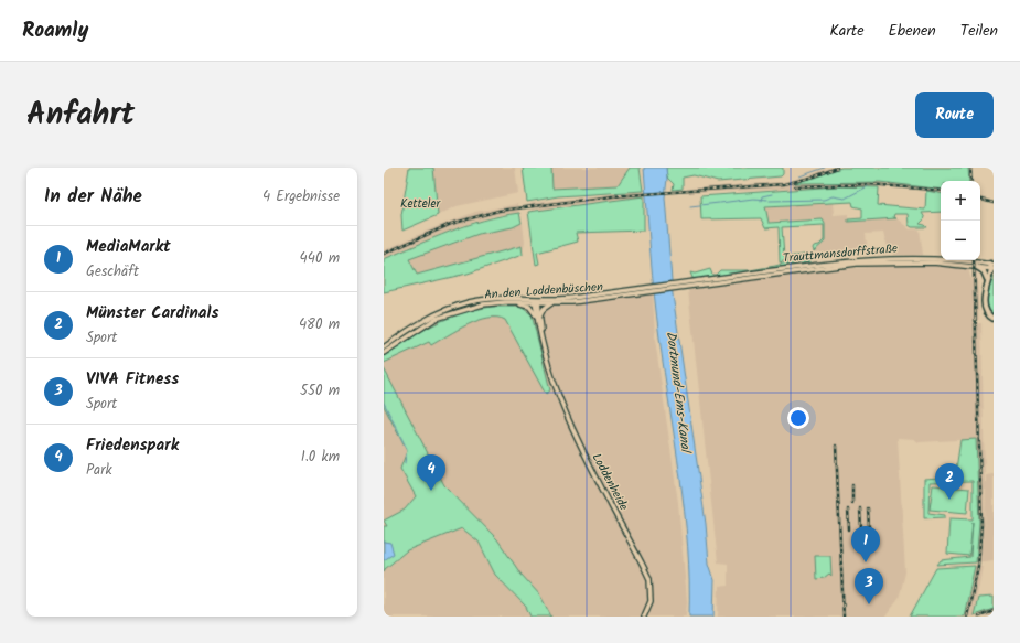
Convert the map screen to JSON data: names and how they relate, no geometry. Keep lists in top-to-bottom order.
{
  "streets": {
    "main road": ["Trauttmansdorffstraße", "An den Loddenbüschen", "Loddenheide"]
  },
  "crossings": [
    ["Trauttmansdorffstraße", "An den Loddenbüschen"],
    ["An den Loddenbüschen", "Loddenheide"]
  ],
  "water": ["Dortmund-Ems-Kanal"],
  "parks": ["Ketteler"],
  "page": {
    "header": "Roamly",
    "nav": ["Karte", "Ebenen", "Teilen"],
    "title": "Anfahrt",
    "buttons": "Route",
    "heading": ["In der Nähe", "4 Ergebnisse"],
    "map_buttons": ["+", "−"],
    "list": [
      {
        "mark": "1",
        "name": "MediaMarkt",
        "note": "Geschäft",
        "value": "440 m"
      },
      {
        "mark": "2",
        "name": "Münster Cardinals",
        "note": "Sport",
        "value": "480 m"
      },
      {
        "mark": "3",
        "name": "VIVA Fitness",
        "note": "Sport",
        "value": "550 m"
      },
      {
        "mark": "4",
        "name": "Friedenspark",
        "note": "Park",
        "value": "1.0 km"
      }
    ],
    "pins": [
      "4",
      "2",
      "1",
      "3"
    ]
  }
}
